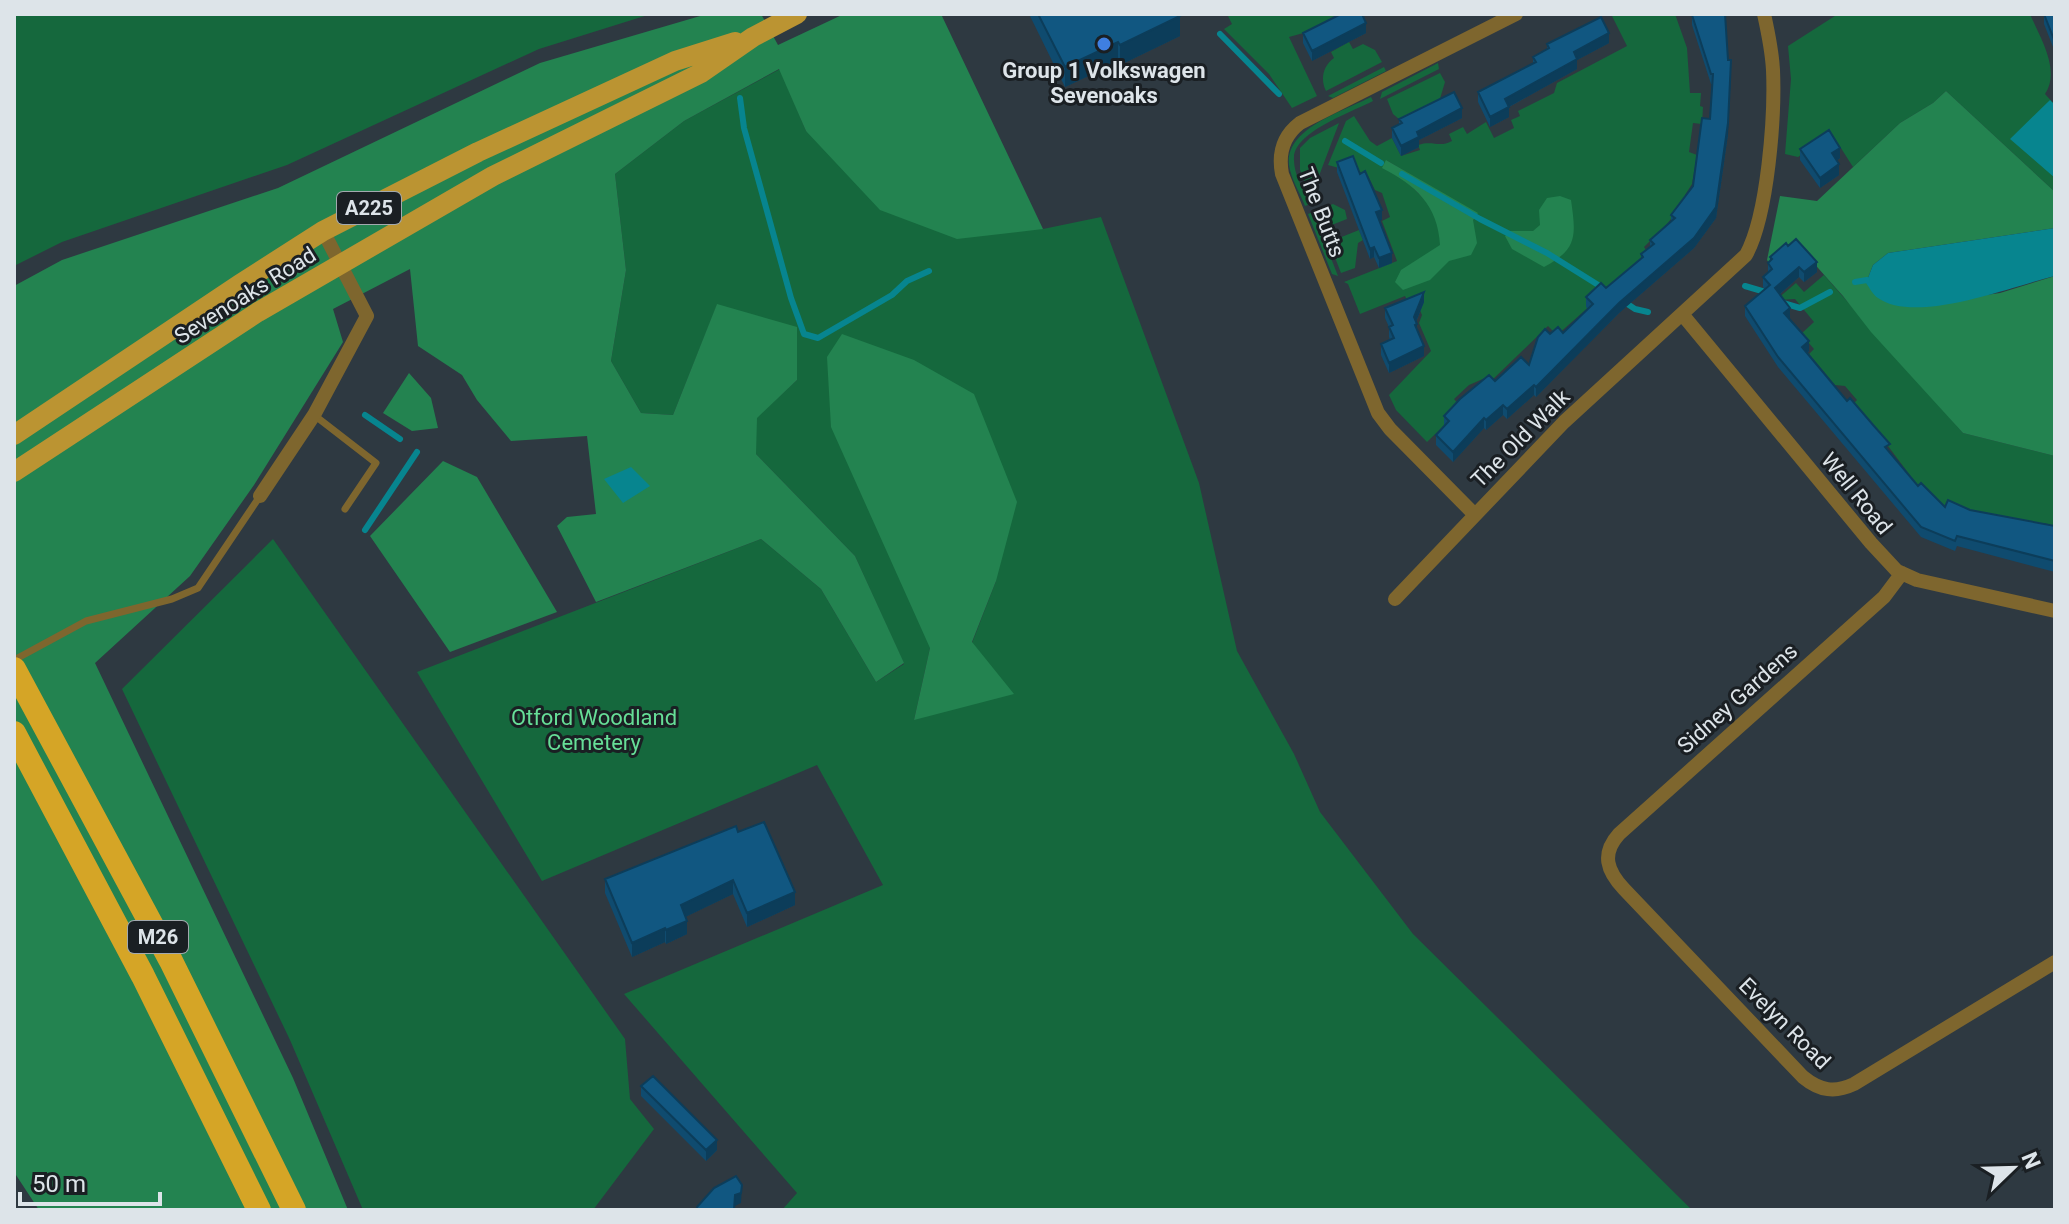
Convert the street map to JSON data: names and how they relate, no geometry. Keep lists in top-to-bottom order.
{
  "streets": {
    "highway": ["M26"],
    "main road": ["A225", "Sevenoaks Road"],
    "street": [
      "The Butts",
      "The Old Walk",
      "Well Road",
      "Sidney Gardens",
      "Evelyn Road"
    ]
  },
  "crossings": [
    ["The Butts", "The Old Walk"],
    ["The Old Walk", "Well Road"],
    ["Well Road", "Sidney Gardens"],
    ["Sidney Gardens", "Evelyn Road"]
  ],
  "parks": ["Otford Woodland Cemetery"],
  "places": ["Group 1 Volkswagen Sevenoaks"],
  "scale_bar": "50 m",
  "north": "top right"
}
